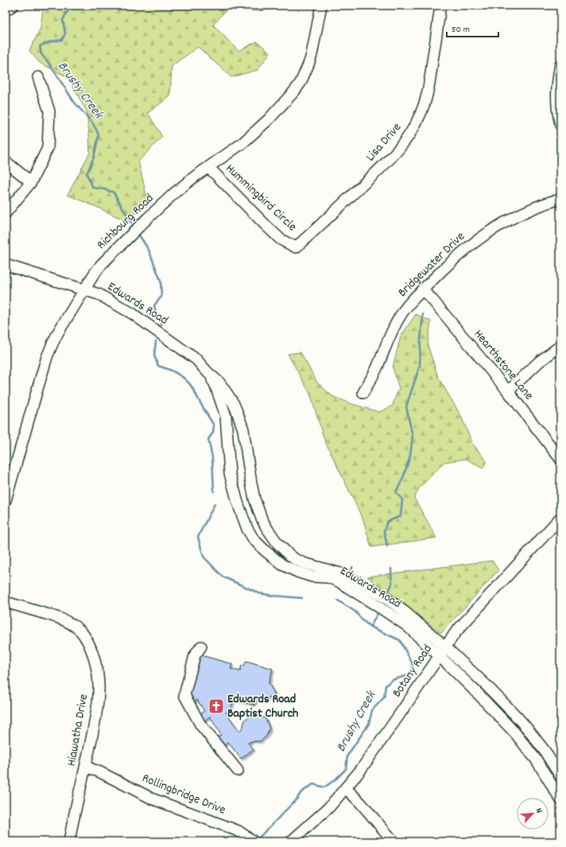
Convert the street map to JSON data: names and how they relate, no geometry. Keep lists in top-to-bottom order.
{
  "streets": {
    "street": [
      "Lisa Drive",
      "Hummingbird Circle",
      "Richbourg Road",
      "Bridgewater Drive",
      "Edwards Road",
      "Hearthstone Lane",
      "Botany Road",
      "Hiawatha Drive",
      "Rollingbridge Drive"
    ]
  },
  "crossings": [
    ["Lisa Drive", "Hummingbird Circle"],
    ["Hummingbird Circle", "Richbourg Road"],
    ["Richbourg Road", "Edwards Road"],
    ["Bridgewater Drive", "Hearthstone Lane"],
    ["Edwards Road", "Botany Road"],
    ["Hiawatha Drive", "Rollingbridge Drive"]
  ],
  "water": ["Brushy Creek"],
  "places": {
    "church": ["Edwards Road Baptist Church"]
  },
  "scale_bar": "50 m",
  "north": "top right"
}
